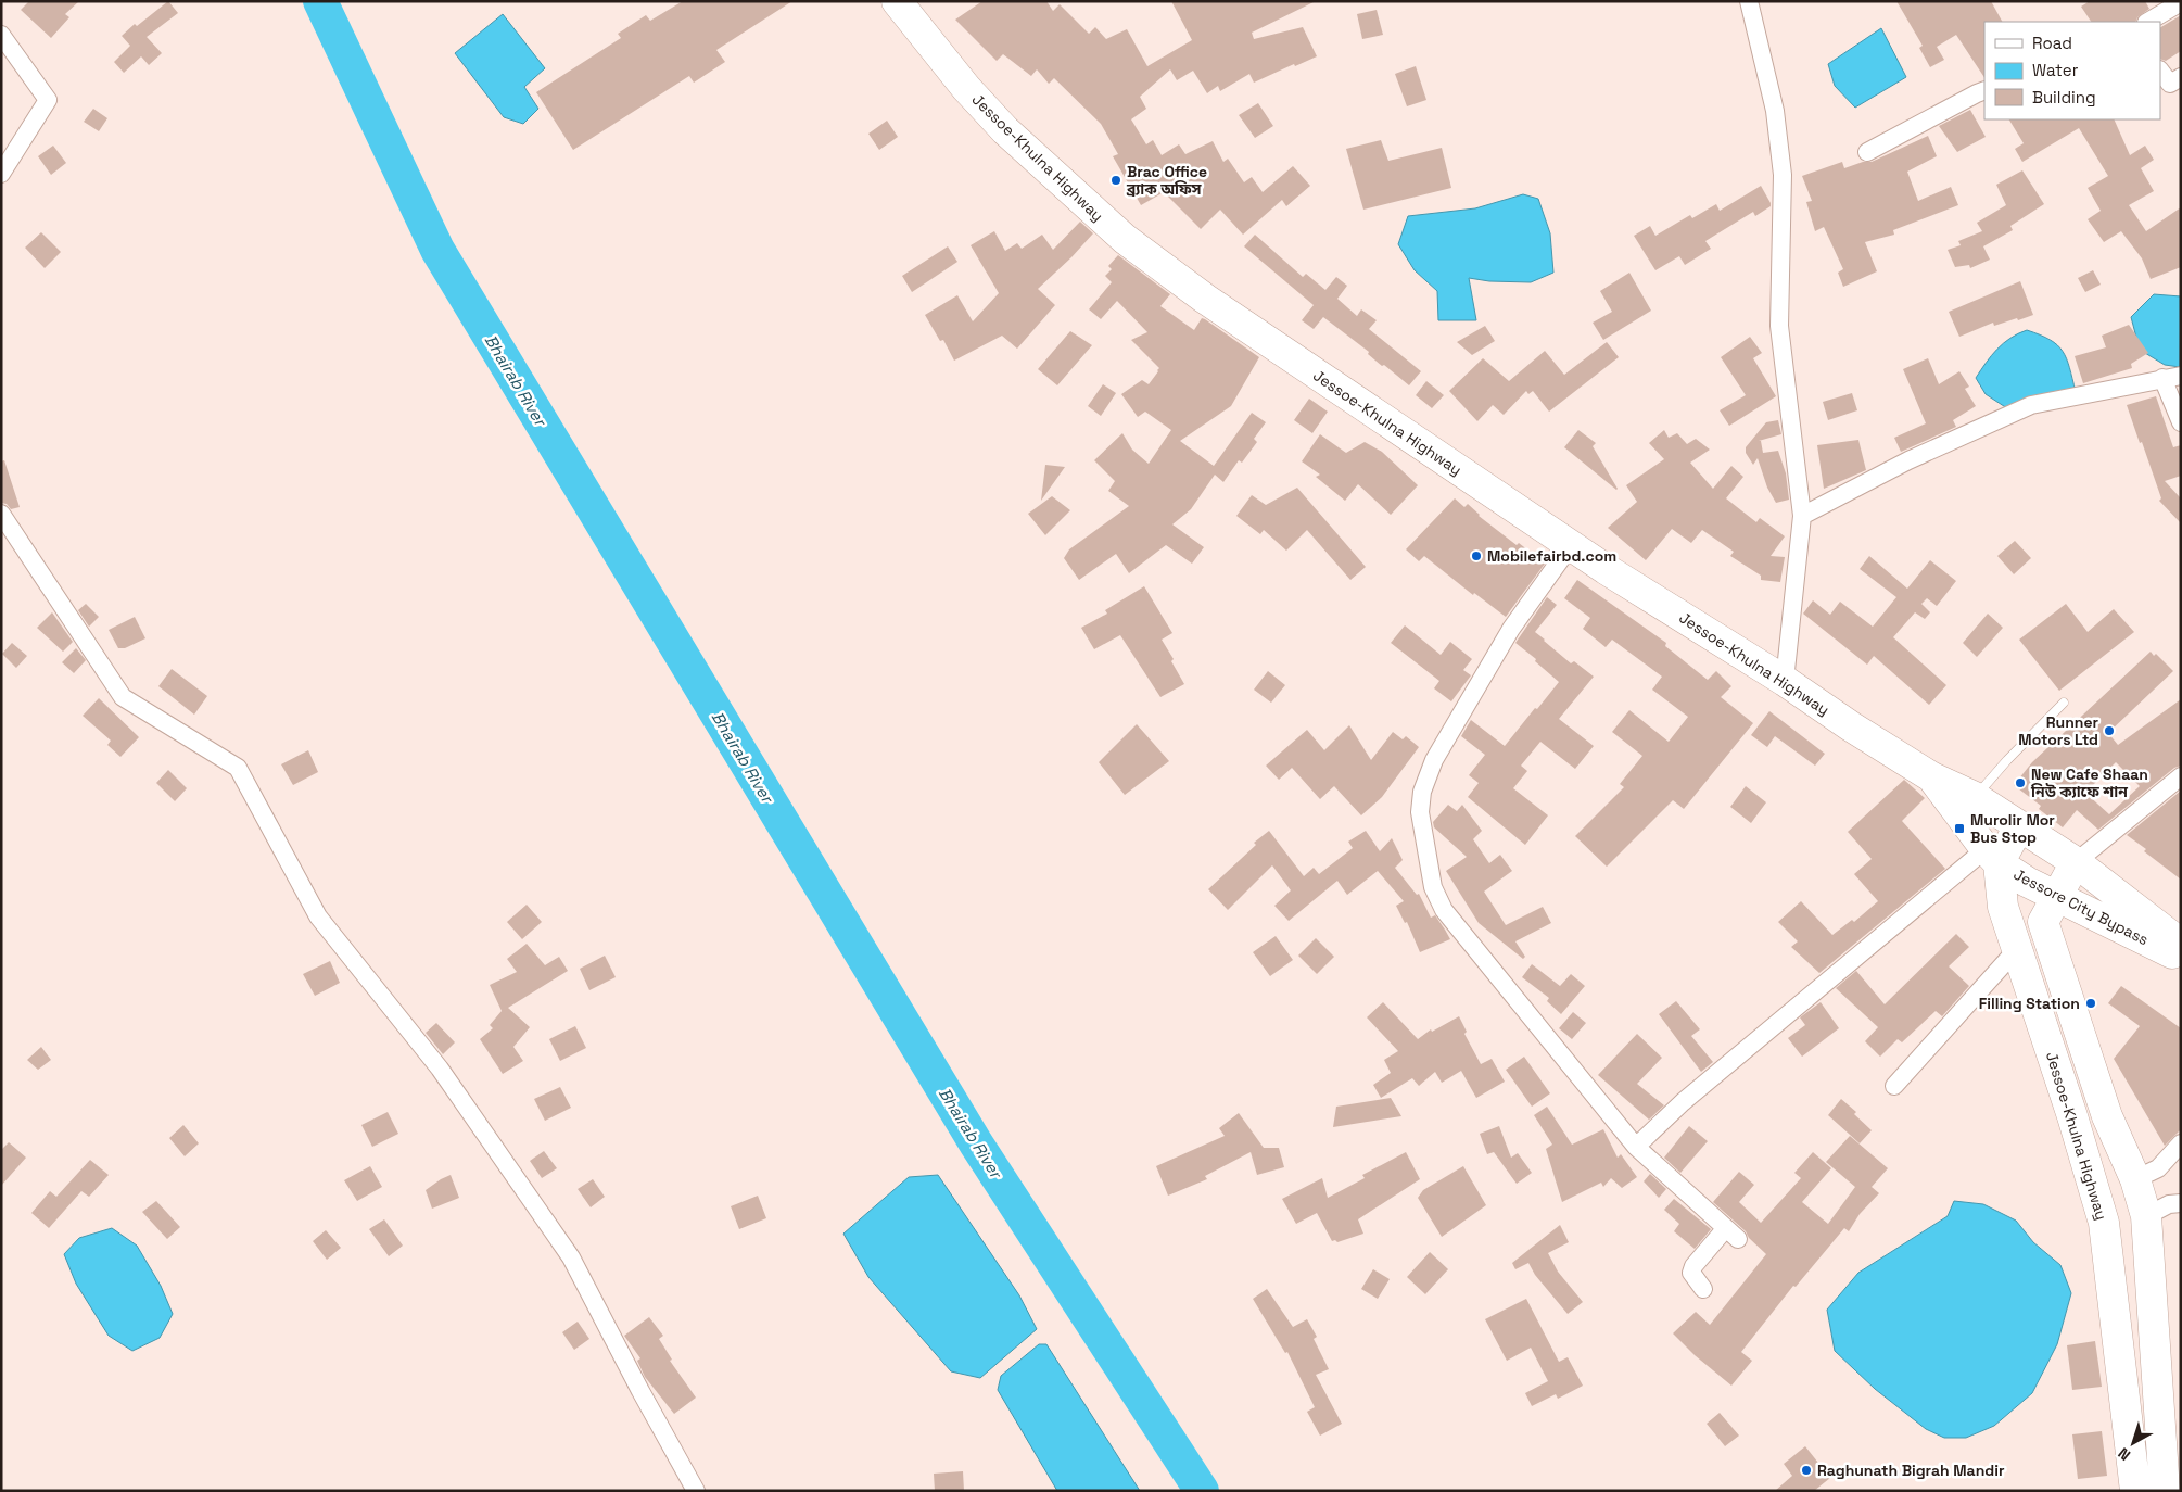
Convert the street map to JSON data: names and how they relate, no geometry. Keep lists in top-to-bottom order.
{
  "streets": {
    "highway": ["Jessoe-Khulna Highway", "Jessore City Bypass"]
  },
  "crossings": [
    ["Jessoe-Khulna Highway", "Jessore City Bypass"]
  ],
  "water": ["Bhairab River"],
  "places": {
    "other": [
      "Brac Office ব্র্যাক অফিস",
      "Mobilefairbd.com",
      "Runner Motors Ltd",
      "New Cafe Shaan নিউ ক্যাফে শান",
      "Filling Station",
      "Raghunath Bigrah Mandir"
    ],
    "transit": ["Murolir Mor Bus Stop"]
  },
  "legend": ["Road", "Water", "Building"],
  "north": "bottom left"
}
